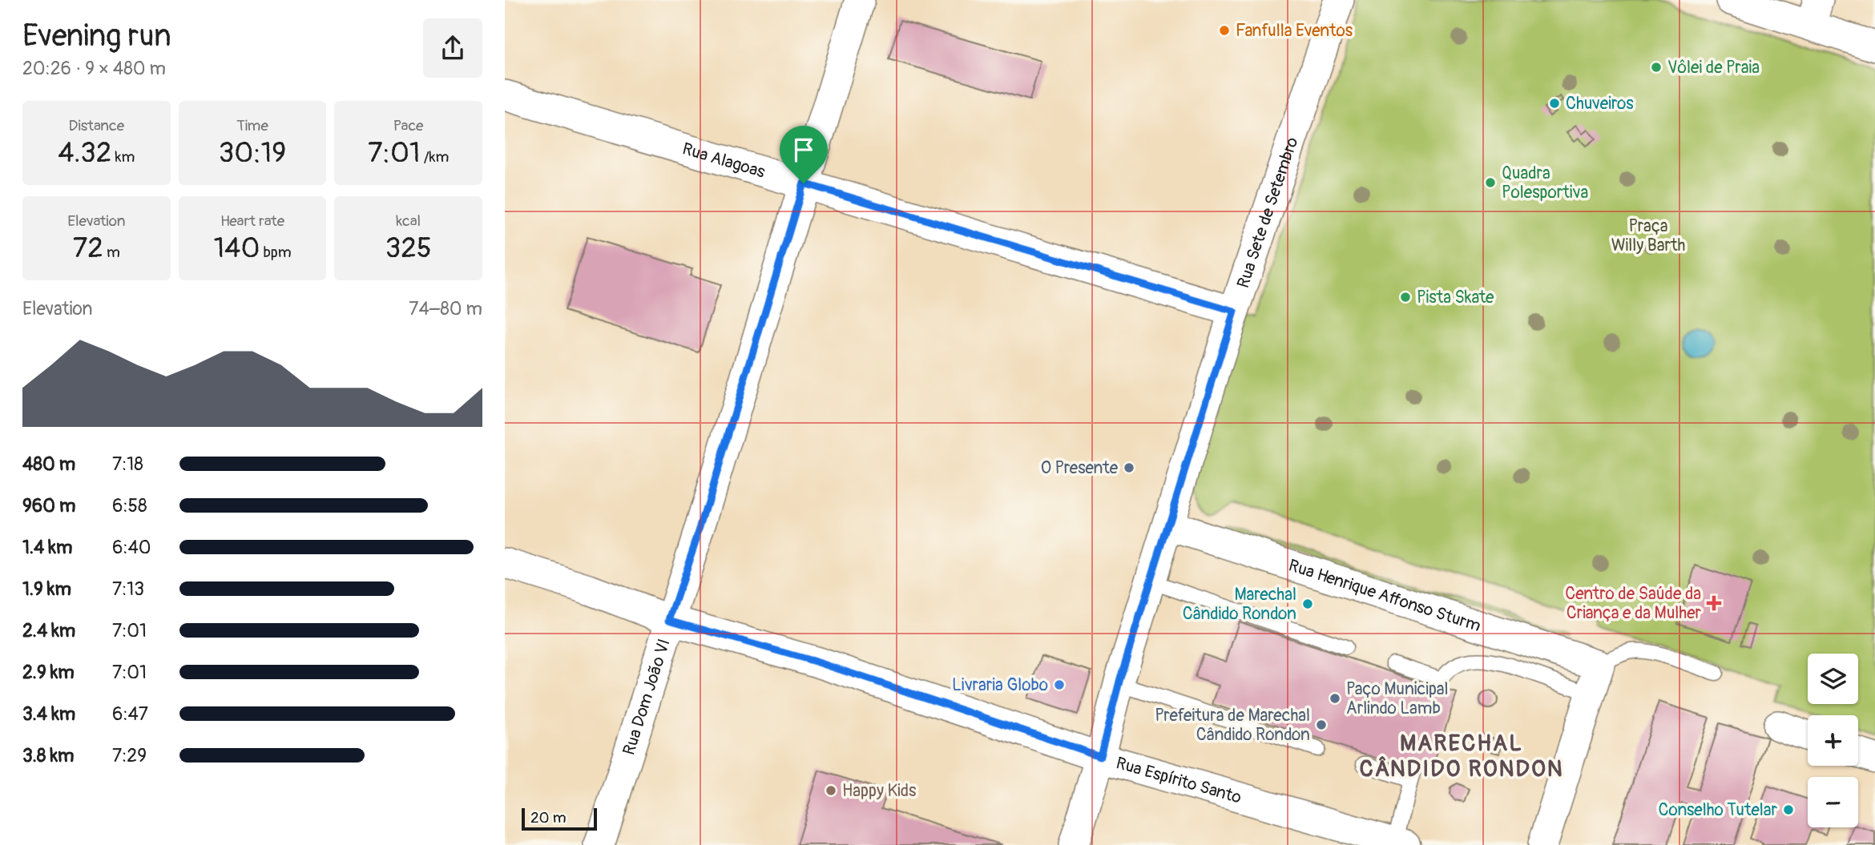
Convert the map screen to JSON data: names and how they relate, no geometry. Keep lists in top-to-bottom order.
{
  "streets": {
    "street": [
      "Rua Alagoas",
      "Rua Sete de Setembro",
      "Rua Henrique Affonso Sturm",
      "Rua Dom João VI",
      "Rua Espírito Santo"
    ]
  },
  "crossings": [
    ["Rua Alagoas", "Rua Sete de Setembro"],
    ["Rua Alagoas", "Rua Dom João VI"],
    ["Rua Sete de Setembro", "Rua Henrique Affonso Sturm"],
    ["Rua Sete de Setembro", "Rua Espírito Santo"],
    ["Rua Dom João VI", "Rua Espírito Santo"]
  ],
  "districts": ["MARECHAL CÂNDIDO RONDON"],
  "parks": ["Praça Willy Barth"],
  "places": {
    "other": [
      "Fanfulla Eventos",
      "Vôlei de Praia",
      "Chuveiros",
      "Quadra Polesportiva",
      "Pista Skate",
      "O Presente",
      "Marechal Cândido Rondon",
      "Livraria Globo",
      "Paço Municipal Arlindo Lamb",
      "Prefeitura de Marechal Cândido Rondon",
      "Happy Kids",
      "Conselho Tutelar"
    ],
    "health": ["Centro de Saúde da Criança e da Mulher"]
  },
  "scale_bar": "20 m",
  "page": {
    "heading": ["Evening run", "20:26 · 9 × 480 m"],
    "stats": [
      ["Distance", "4.32 km"],
      ["Time", "30:19"],
      ["Pace", "7:01 /km"],
      ["Elevation", "72 m"],
      ["Heart rate", "140 bpm"],
      ["kcal", "325"]
    ],
    "chart": ["Elevation", "74–80 m"],
    "list": [
      {
        "name": "480 m",
        "note": "7:18"
      },
      {
        "name": "960 m",
        "note": "6:58"
      },
      {
        "name": "1.4 km",
        "note": "6:40"
      },
      {
        "name": "1.9 km",
        "note": "7:13"
      },
      {
        "name": "2.4 km",
        "note": "7:01"
      },
      {
        "name": "2.9 km",
        "note": "7:01"
      },
      {
        "name": "3.4 km",
        "note": "6:47"
      },
      {
        "name": "3.8 km",
        "note": "7:29"
      }
    ],
    "map_buttons": ["+", "−"],
    "scale": "20 m"
  }
}
